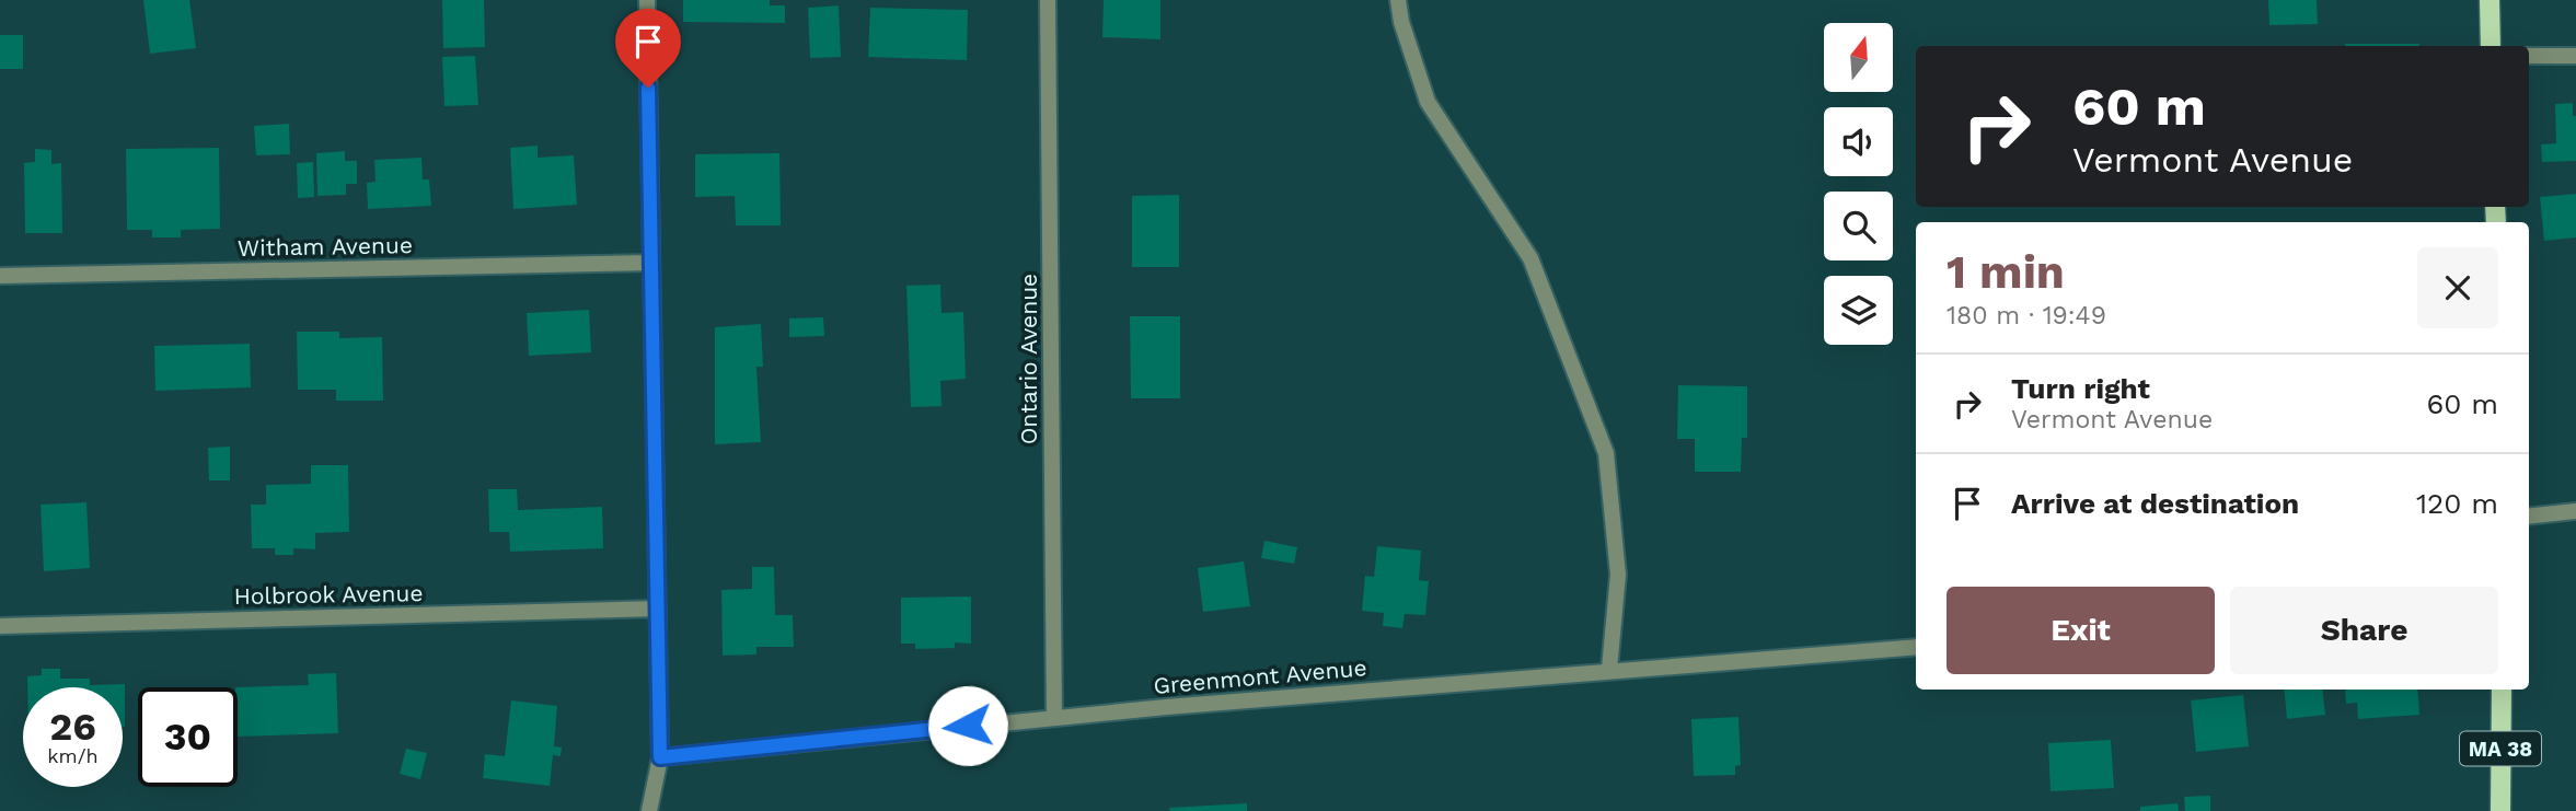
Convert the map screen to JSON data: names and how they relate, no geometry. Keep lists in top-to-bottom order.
{
  "streets": {
    "main road": ["MA 38"],
    "street": [
      "Witham Avenue",
      "Ontario Avenue",
      "Holbrook Avenue",
      "Greenmont Avenue"
    ]
  },
  "crossings": [
    ["Ontario Avenue", "Greenmont Avenue"]
  ],
  "north": "top",
  "page": {
    "turn": ["60 m", "Vermont Avenue"],
    "heading": ["1 min", "180 m · 19:49"],
    "list": [
      {
        "name": "Turn right",
        "note": "Vermont Avenue",
        "value": "60 m"
      },
      {
        "name": "Arrive at destination",
        "value": "120 m"
      }
    ],
    "buttons": ["Exit", "Share"],
    "speed": "26 km/h",
    "limit": "30"
  }
}
